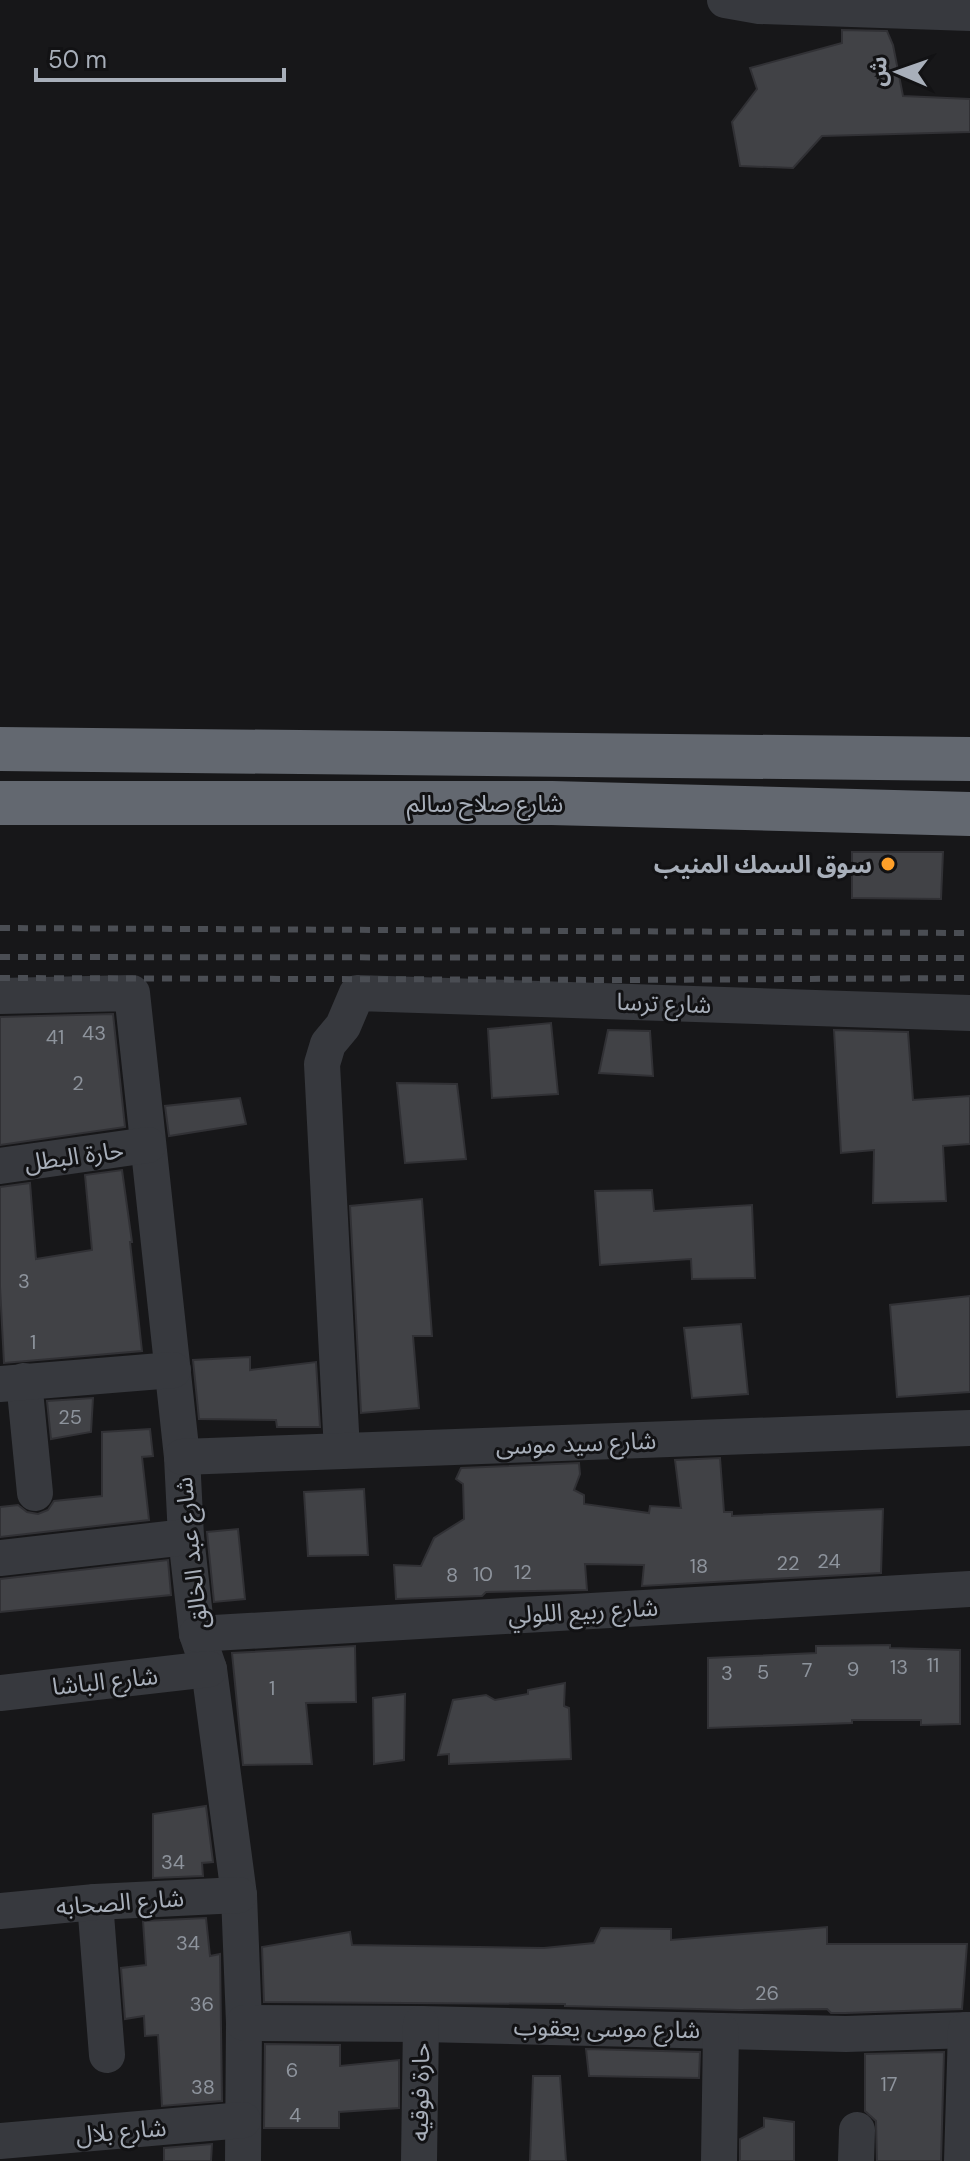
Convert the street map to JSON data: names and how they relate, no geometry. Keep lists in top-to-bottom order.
{
  "streets": {
    "highway": ["شارع صلاح سالم"],
    "street": [
      "شارع ترسا",
      "حارة البطل",
      "شارع سيد موسى",
      "شارع عبد الخالق",
      "شارع ربيع اللولي",
      "شارع الباشا",
      "شارع الصحابه",
      "شارع موسى يعقوب",
      "حارة فوقيه",
      "شارع بلال"
    ]
  },
  "crossings": [
    ["شارع ترسا", "شارع سيد موسى"],
    ["حارة البطل", "شارع عبد الخالق"],
    ["شارع سيد موسى", "شارع عبد الخالق"],
    ["شارع عبد الخالق", "شارع ربيع اللولي"],
    ["شارع عبد الخالق", "شارع الباشا"],
    ["شارع عبد الخالق", "شارع الصحابه"],
    ["شارع عبد الخالق", "شارع موسى يعقوب"],
    ["شارع عبد الخالق", "شارع بلال"],
    ["شارع موسى يعقوب", "حارة فوقيه"]
  ],
  "places": ["سوق السمك المنيب"],
  "house_numbers": [
    "43",
    "41",
    "2",
    "3",
    "1",
    "25",
    "24",
    "22",
    "18",
    "12",
    "10",
    "8",
    "11",
    "13",
    "9",
    "7",
    "5",
    "3",
    "1",
    "34",
    "34",
    "26",
    "36",
    "6",
    "17",
    "38",
    "4"
  ],
  "scale_bar": "50 m",
  "north": "left"
}
